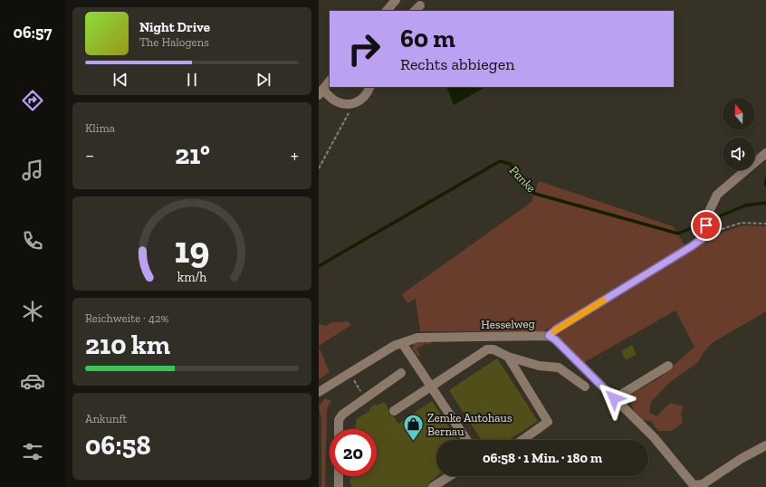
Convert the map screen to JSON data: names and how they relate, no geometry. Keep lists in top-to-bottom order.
{
  "streets": {
    "street": ["Hesselweg"]
  },
  "water": ["Panke"],
  "places": {
    "shop": ["Zemke Autohaus Bernau"]
  },
  "north": "top",
  "page": {
    "tabs": "06:57",
    "turn": ["60 m", "Rechts abbiegen"],
    "song": ["Night Drive", "The Halogens"],
    "tile": [
      "Klima",
      ["Reichweite · 42%", "210 km"],
      ["Ankunft", "06:58"]
    ],
    "heat": ["−", "21°", "+"],
    "limit": "20",
    "trip": "06:58 · 1 Min. · 180 m",
    "gauge": ["19", "km/h"]
  }
}
